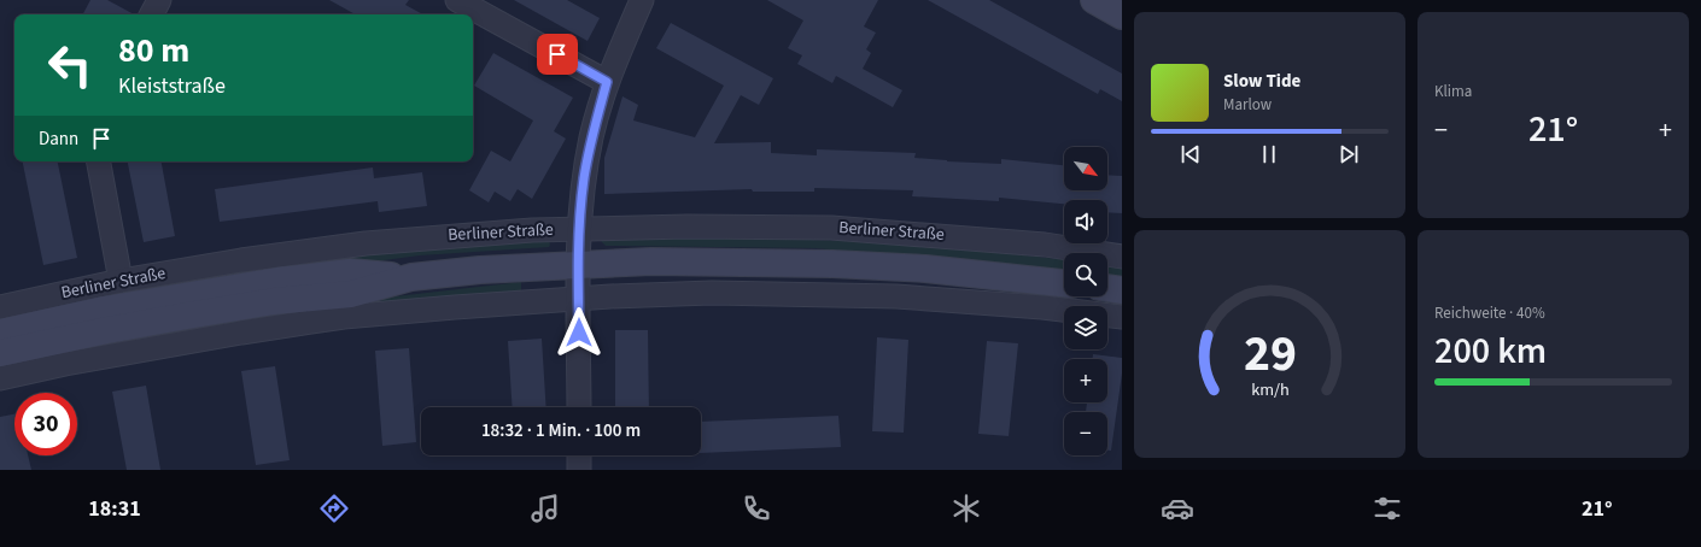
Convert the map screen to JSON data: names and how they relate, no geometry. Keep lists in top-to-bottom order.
{
  "streets": {
    "main road": ["Berliner Straße"]
  },
  "north": "bottom right",
  "page": {
    "tile": [
      "Klima",
      ["Reichweite · 40%", "200 km"]
    ],
    "turn": ["80 m", "Kleiststraße"],
    "song": ["Slow Tide", "Marlow"],
    "heat": ["−", "21°", "+"],
    "then": "Dann",
    "map_buttons": ["+", "−"],
    "limit": "30",
    "trip": "18:32 · 1 Min. · 100 m",
    "tabs": ["18:31", "21°"],
    "gauge": ["29", "km/h"]
  }
}
